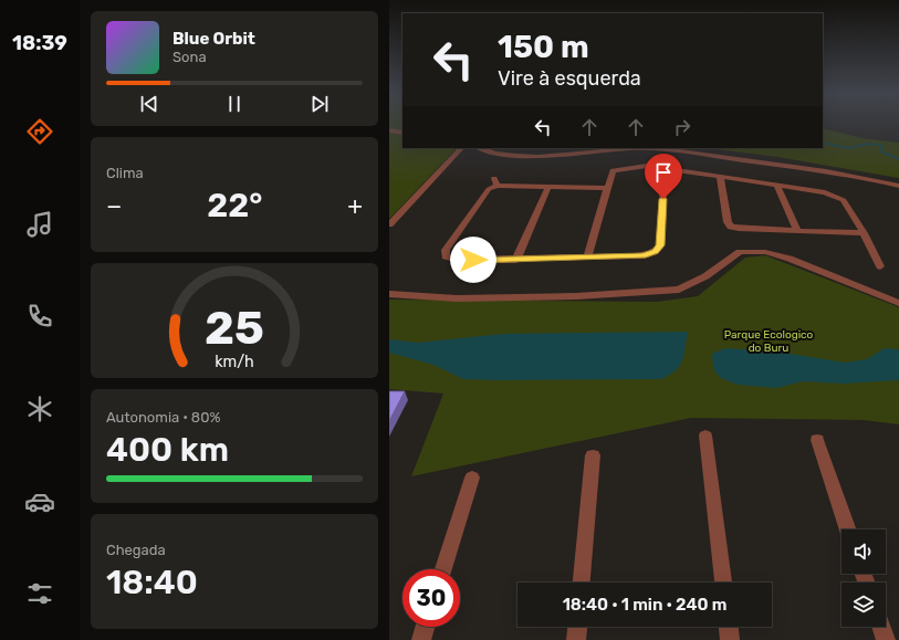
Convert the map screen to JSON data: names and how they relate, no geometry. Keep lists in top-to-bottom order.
{
  "parks": ["Parque Ecologico do Buru"],
  "page": {
    "tabs": "18:39",
    "turn": ["150 m", "Vire à esquerda"],
    "song": ["Blue Orbit", "Sona"],
    "tile": [
      "Clima",
      ["Autonomia · 80%", "400 km"],
      ["Chegada", "18:40"]
    ],
    "heat": ["−", "22°", "+"],
    "limit": "30",
    "trip": "18:40 · 1 min · 240 m",
    "gauge": ["25", "km/h"]
  }
}
